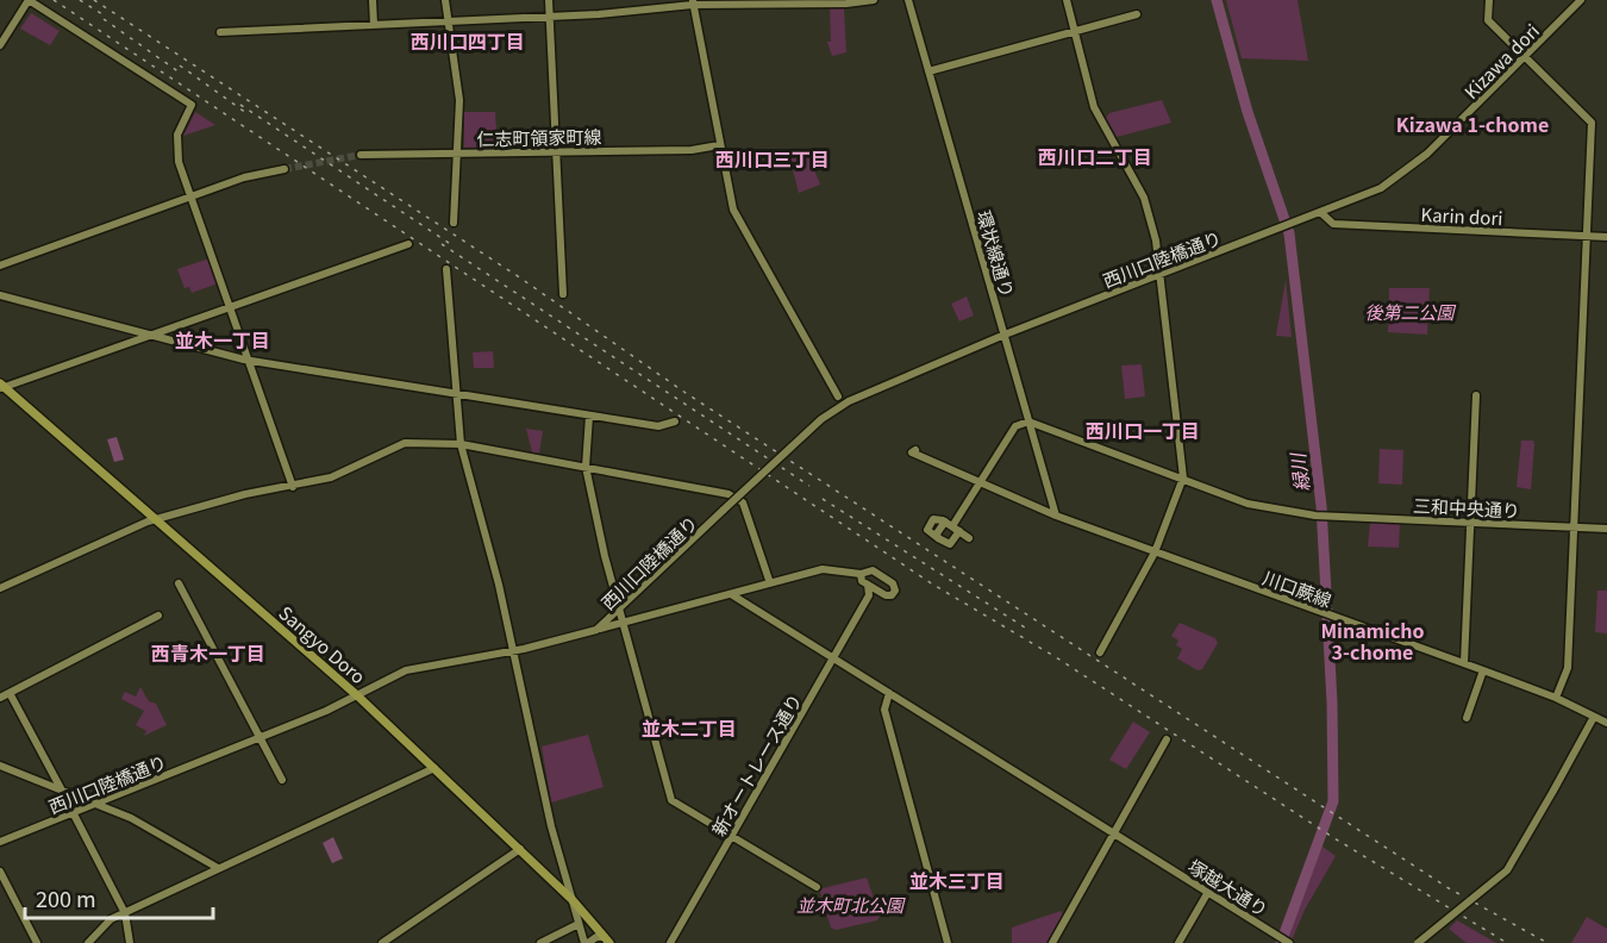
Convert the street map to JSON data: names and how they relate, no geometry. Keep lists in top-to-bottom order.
{
  "streets": {
    "main road": ["Sangyo Doro"],
    "street": [
      "Kizawa dori",
      "仁志町領家町線",
      "Karin dori",
      "環状線通り",
      "西川口陸橋通り",
      "三和中央通り",
      "川口蕨線",
      "新オートレース通り",
      "塚越大通り"
    ]
  },
  "crossings": [
    ["Kizawa dori", "Karin dori"],
    ["Kizawa dori", "西川口陸橋通り"],
    ["環状線通り", "西川口陸橋通り"],
    ["環状線通り", "川口蕨線"],
    ["西川口陸橋通り", "Sangyo Doro"],
    ["新オートレース通り", "塚越大通り"]
  ],
  "districts": [
    "西川口四丁目",
    "Kizawa 1-chome",
    "西川口二丁目",
    "西川口三丁目",
    "並木一丁目",
    "西川口一丁目",
    "Minamicho 3-chome",
    "西青木一丁目",
    "並木二丁目",
    "並木三丁目"
  ],
  "water": ["緑川"],
  "parks": ["後第二公園", "並木町北公園"],
  "scale_bar": "200 m"
}
